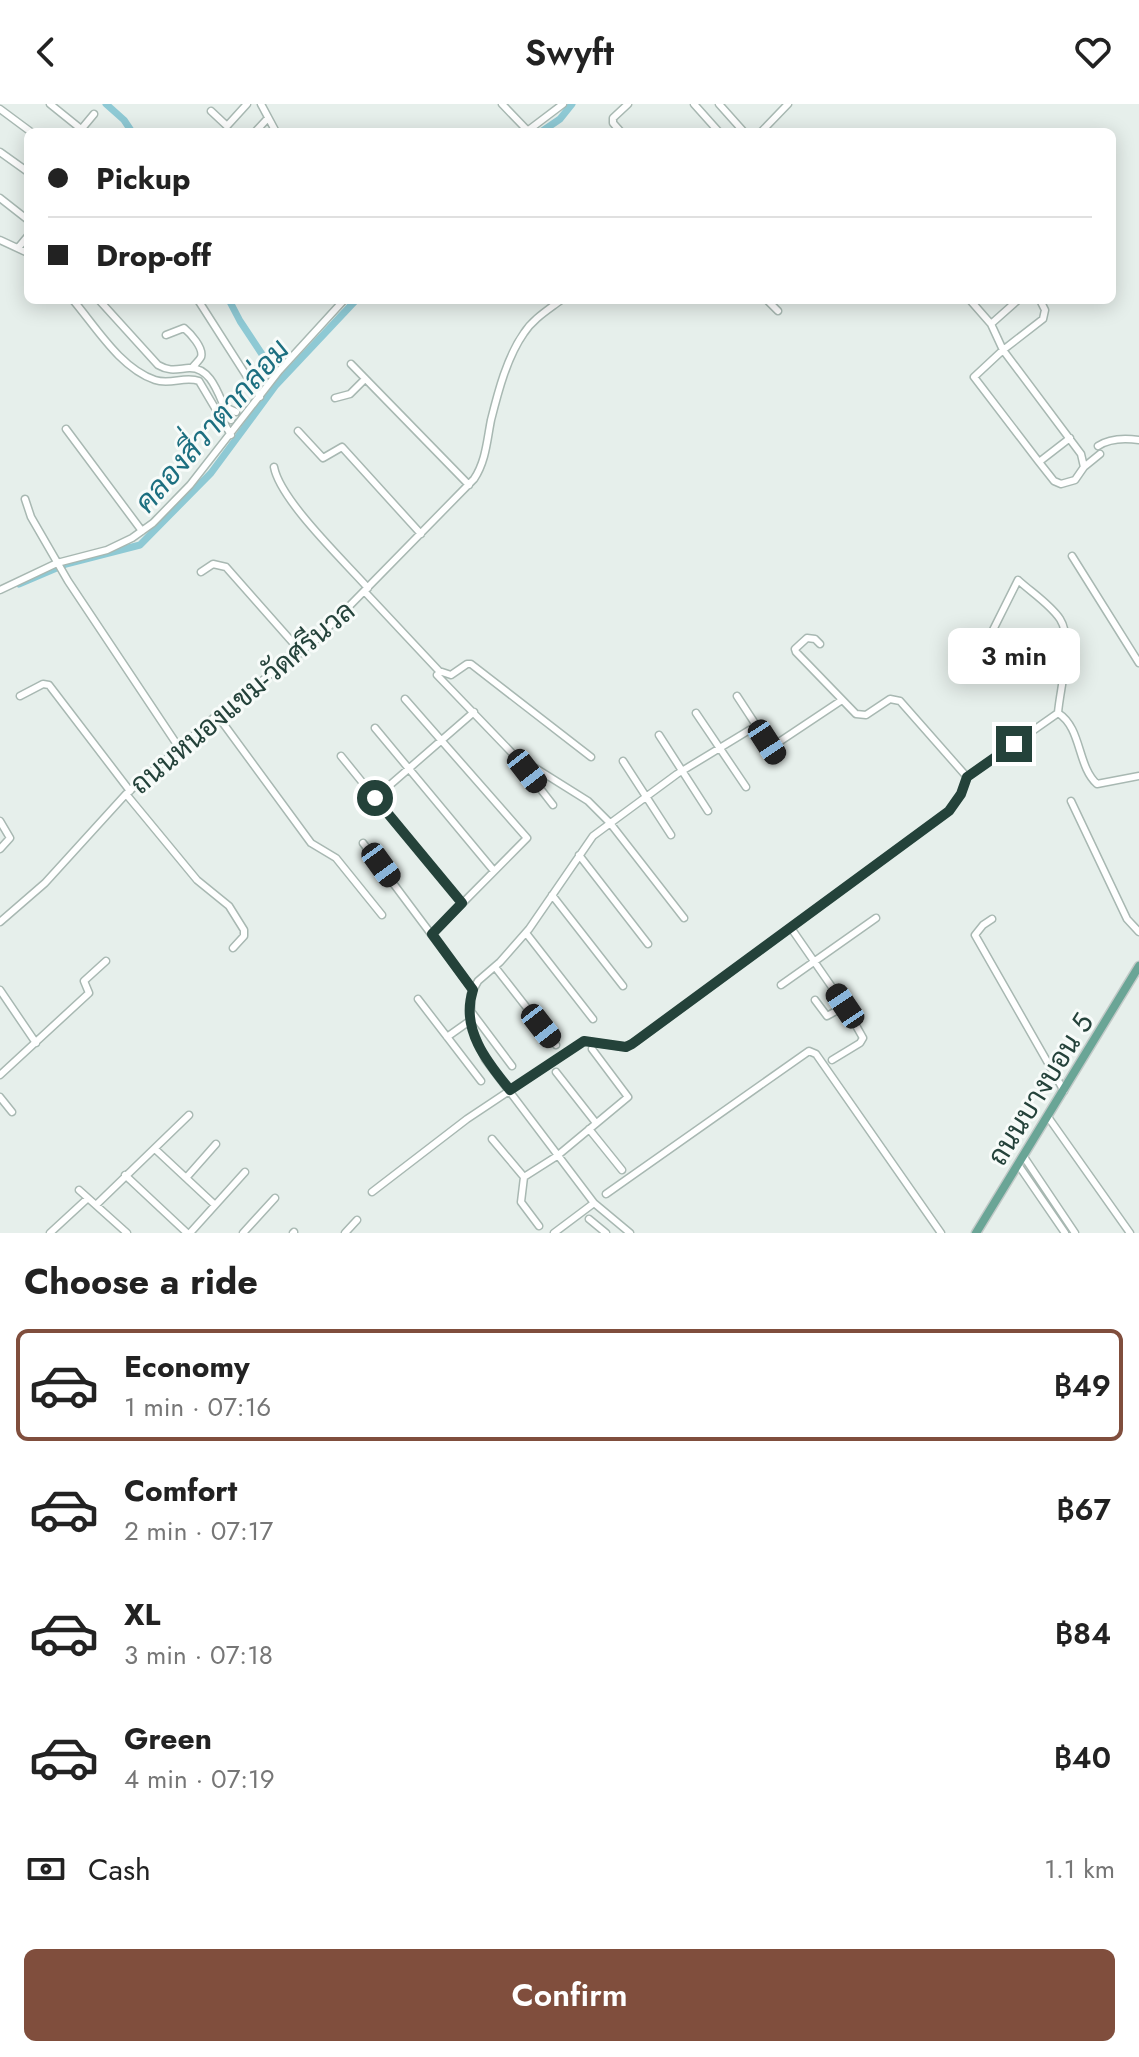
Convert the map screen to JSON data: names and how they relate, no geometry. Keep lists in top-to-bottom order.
{
  "streets": {
    "main road": ["ถนนบางบอน 5"],
    "street": ["ถนนหนองแขม-วัดศรีนวล"]
  },
  "water": ["คลองสี่วาตากล่อม"],
  "page": {
    "header": "Swyft",
    "banner": ["Pickup", "Drop-off"],
    "bubble": "3 min",
    "heading": "Choose a ride",
    "list": [
      {
        "name": "Economy",
        "note": "1 min · 07:16",
        "value": "฿49"
      },
      {
        "name": "Comfort",
        "note": "2 min · 07:17",
        "value": "฿67"
      },
      {
        "name": "XL",
        "note": "3 min · 07:18",
        "value": "฿84"
      },
      {
        "name": "Green",
        "note": "4 min · 07:19",
        "value": "฿40"
      }
    ],
    "pay": ["Cash", "1.1 km"],
    "buttons": "Confirm"
  }
}
